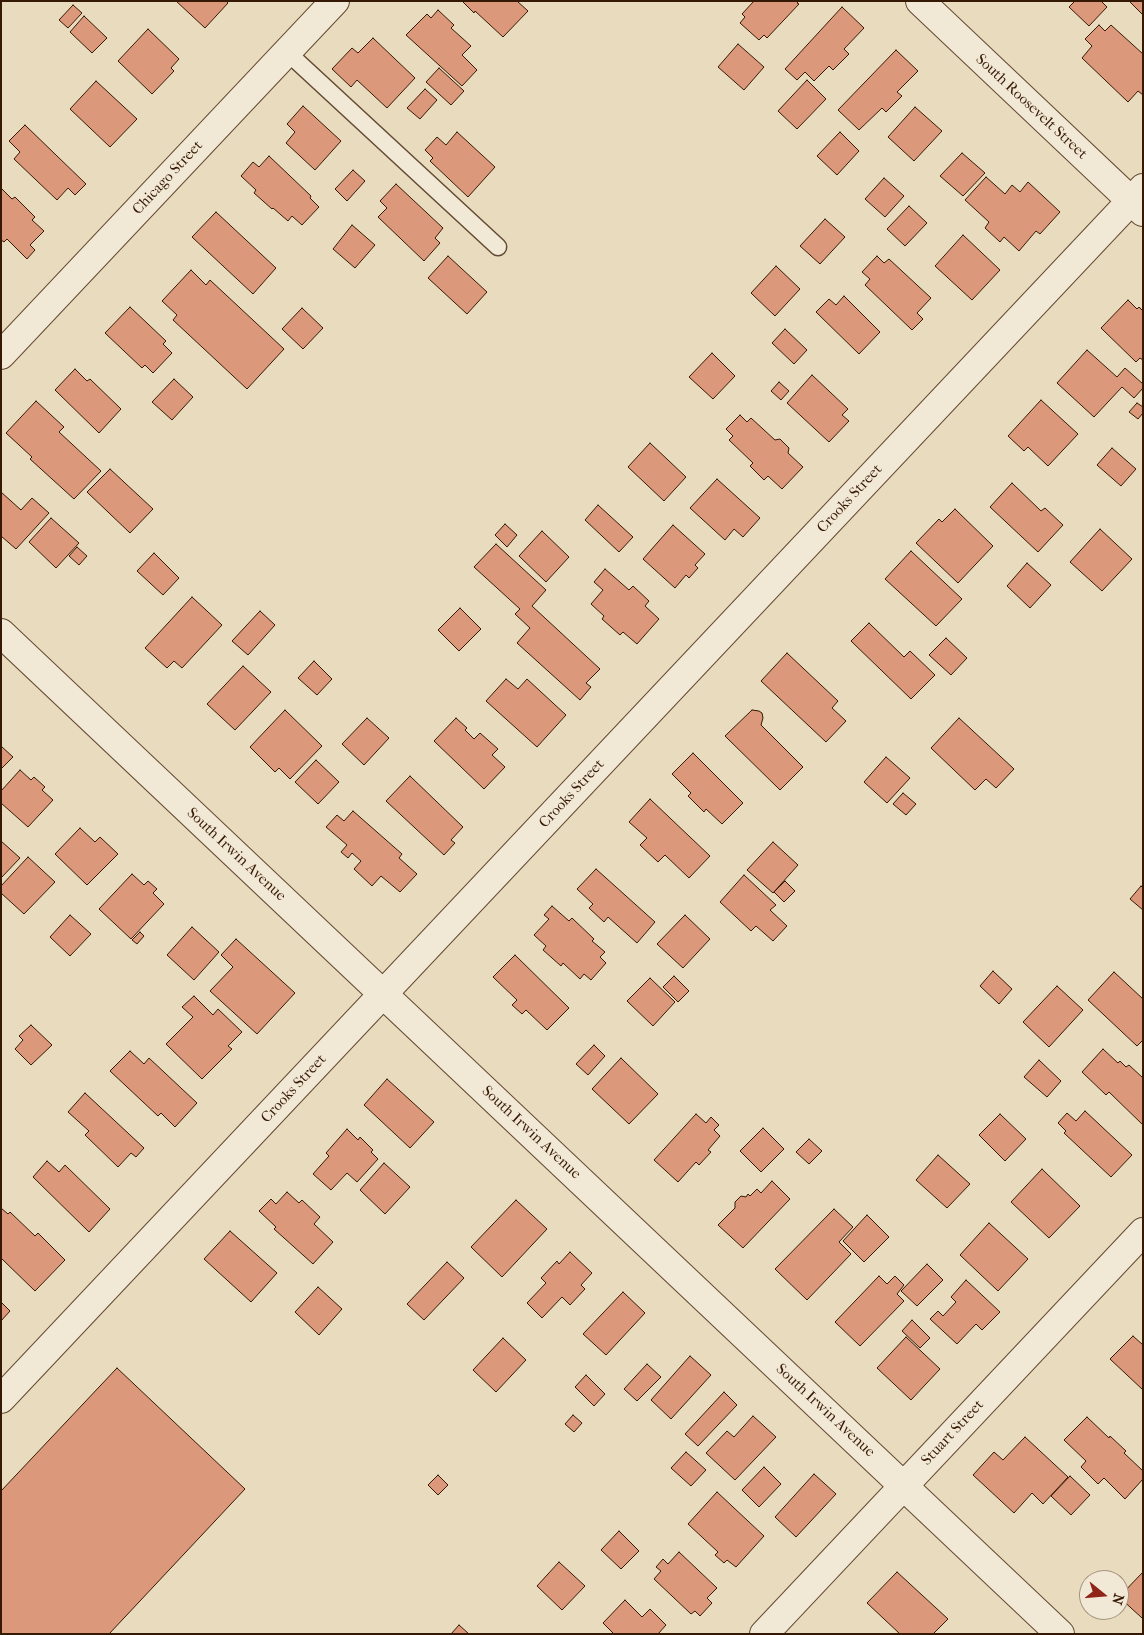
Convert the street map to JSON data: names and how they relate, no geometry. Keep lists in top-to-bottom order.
{
  "streets": {
    "street": [
      "South Roosevelt Street",
      "Chicago Street",
      "Crooks Street",
      "South Irwin Avenue",
      "Stuart Street"
    ]
  },
  "crossings": [
    ["South Roosevelt Street", "Crooks Street"],
    ["Crooks Street", "South Irwin Avenue"],
    ["South Irwin Avenue", "Stuart Street"]
  ],
  "north": "right"
}
